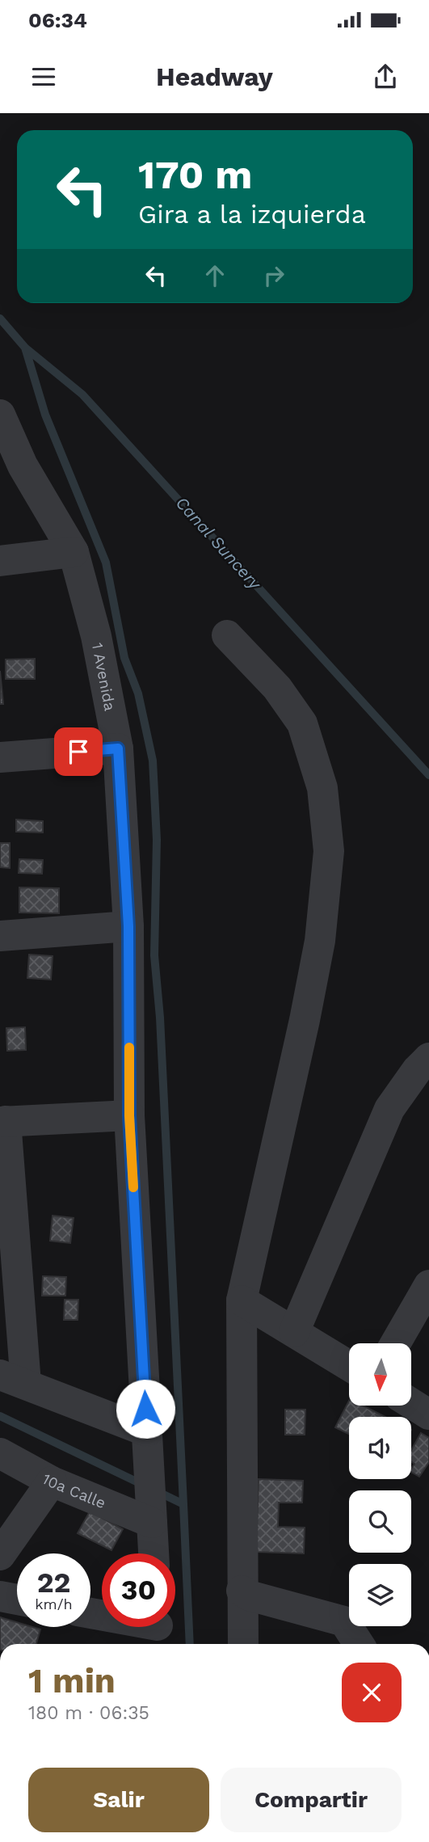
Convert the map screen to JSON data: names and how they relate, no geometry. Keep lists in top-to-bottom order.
{
  "streets": {
    "street": ["1 Avenida", "10a Calle"]
  },
  "crossings": [
    ["1 Avenida", "10a Calle"]
  ],
  "water": ["Canal Suncery"],
  "north": "bottom",
  "page": {
    "status": "06:34",
    "header": "Headway",
    "turn": ["170 m", "Gira a la izquierda"],
    "speed": "22 km/h",
    "limit": "30",
    "heading": ["1 min", "180 m · 06:35"],
    "buttons": ["Salir", "Compartir"]
  }
}
